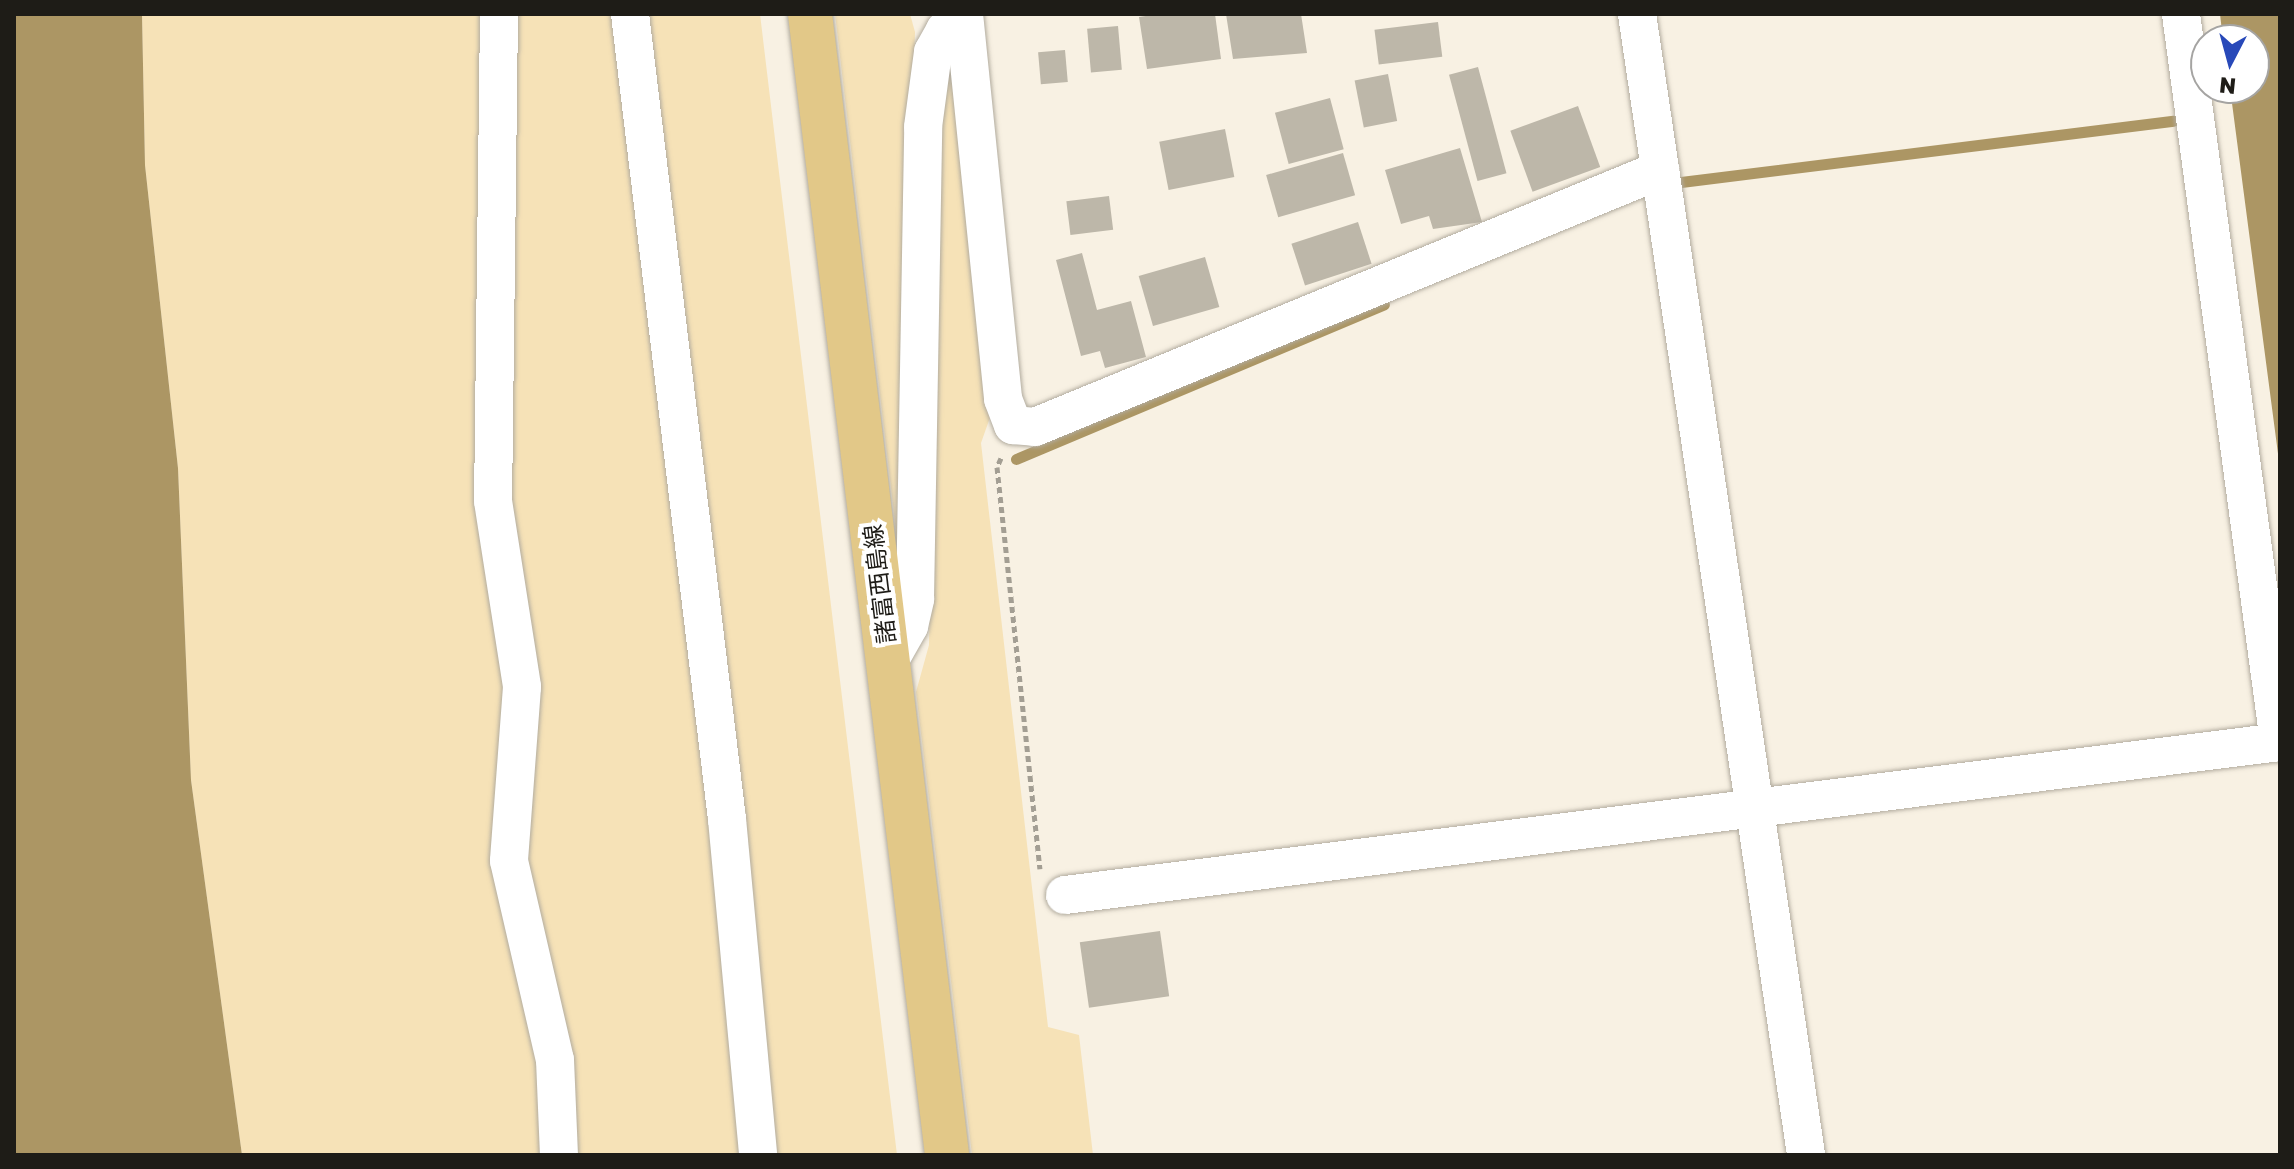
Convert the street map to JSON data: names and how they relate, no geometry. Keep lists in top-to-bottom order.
{
  "streets": {
    "main road": ["諸富西島線"]
  },
  "north": "bottom"
}
